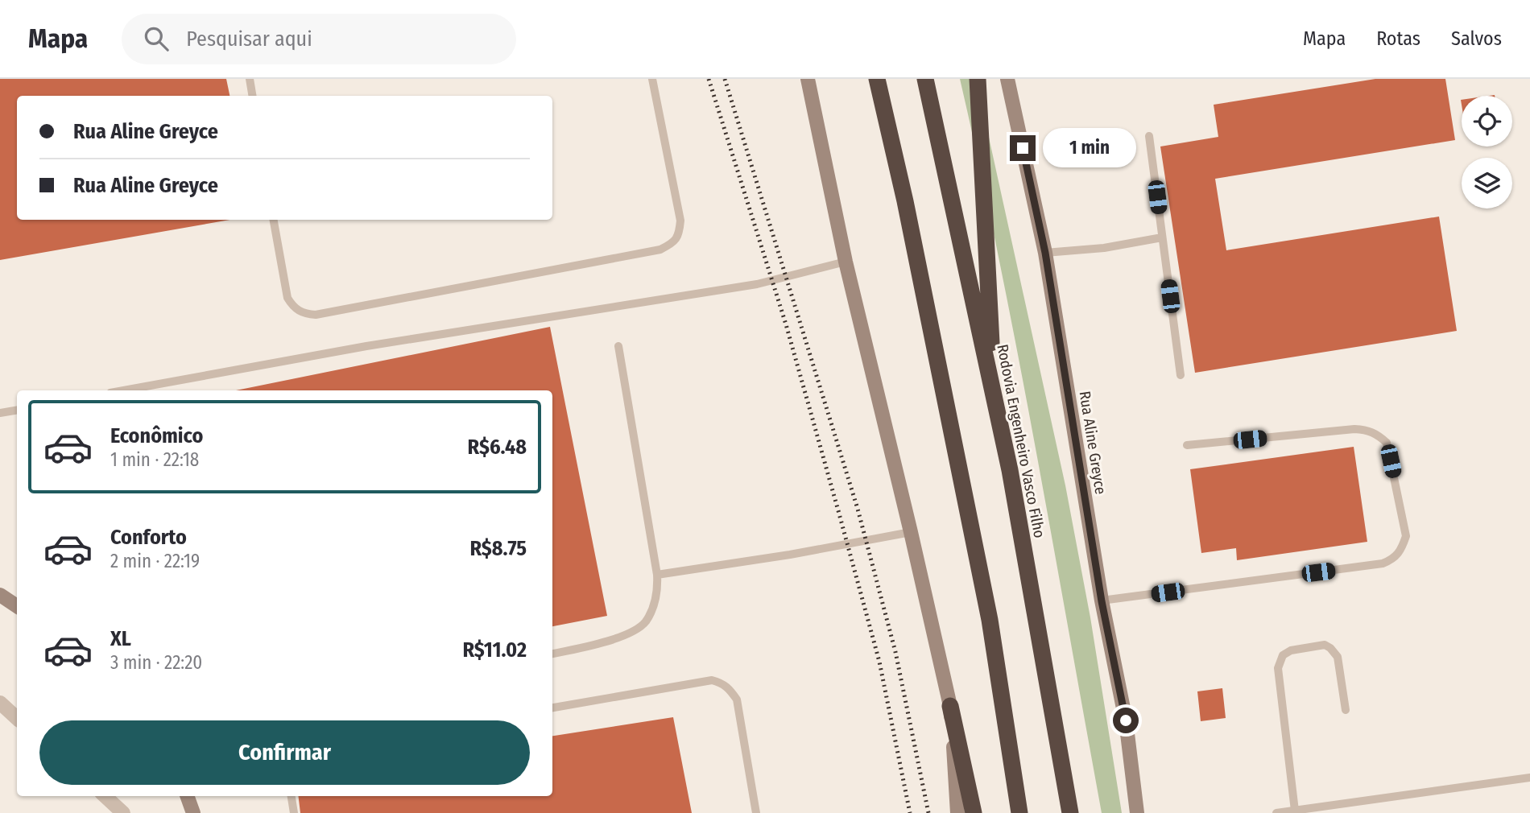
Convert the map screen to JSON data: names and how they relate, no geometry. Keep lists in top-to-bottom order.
{
  "streets": {
    "highway": ["Rodovia Engenheiro Vasco Filho"],
    "main road": ["Rua Aline Greyce"]
  },
  "page": {
    "header": "Mapa",
    "search": "Pesquisar aqui",
    "nav": ["Mapa", "Rotas", "Salvos"],
    "banner": ["Rua Aline Greyce", "Rua Aline Greyce"],
    "bubble": "1 min",
    "list": [
      {
        "name": "Econômico",
        "note": "1 min · 22:18",
        "value": "R$6.48"
      },
      {
        "name": "Conforto",
        "note": "2 min · 22:19",
        "value": "R$8.75"
      },
      {
        "name": "XL",
        "note": "3 min · 22:20",
        "value": "R$11.02"
      }
    ],
    "buttons": "Confirmar"
  }
}
